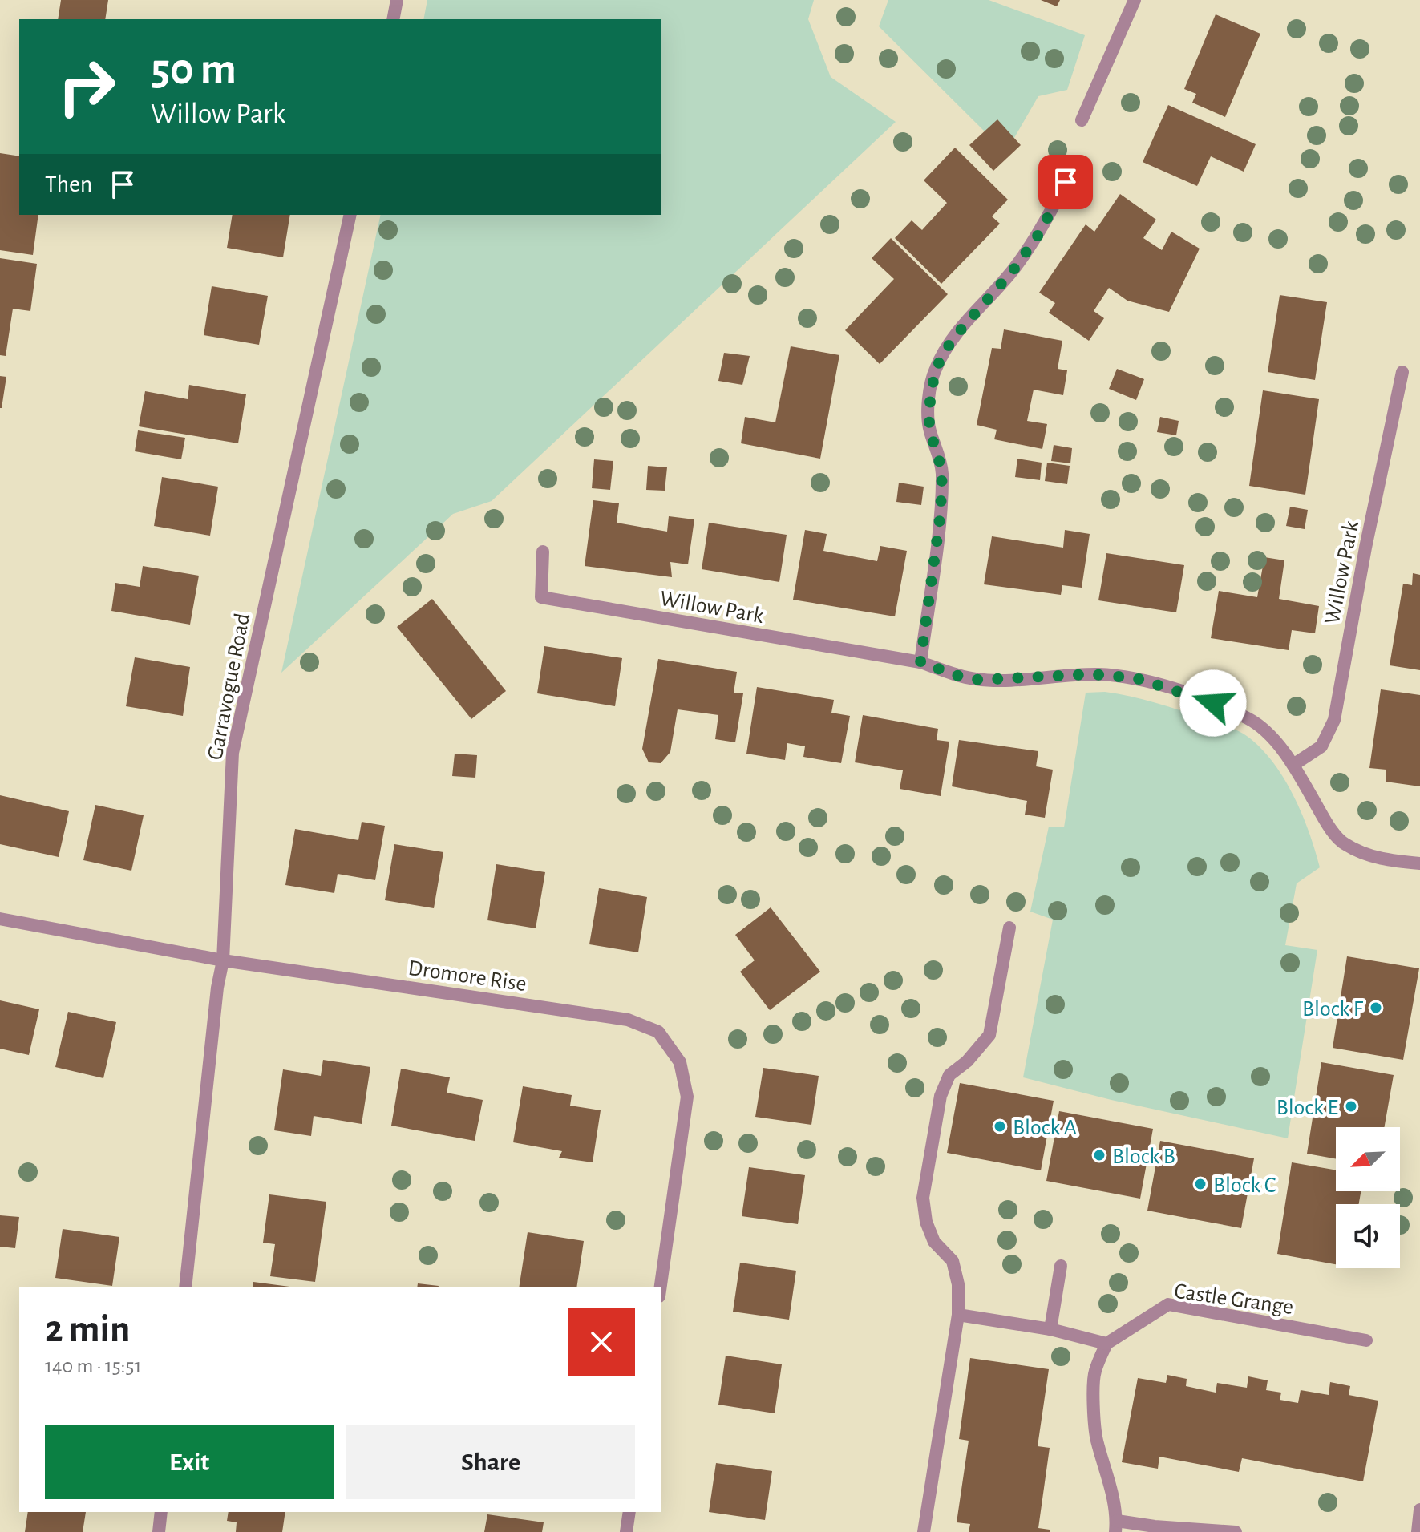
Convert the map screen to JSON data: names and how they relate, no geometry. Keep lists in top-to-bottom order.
{
  "streets": {
    "street": [
      "Willow Park",
      "Garravogue Road",
      "Dromore Rise",
      "Castle Grange"
    ]
  },
  "crossings": [
    ["Garravogue Road", "Dromore Rise"]
  ],
  "places": [
    "Block F",
    "Block E",
    "Block A",
    "Block B",
    "Block C"
  ],
  "north": "bottom left",
  "page": {
    "turn": ["50 m", "Willow Park"],
    "then": "Then",
    "heading": ["2 min", "140 m · 15:51"],
    "buttons": ["Exit", "Share"]
  }
}
